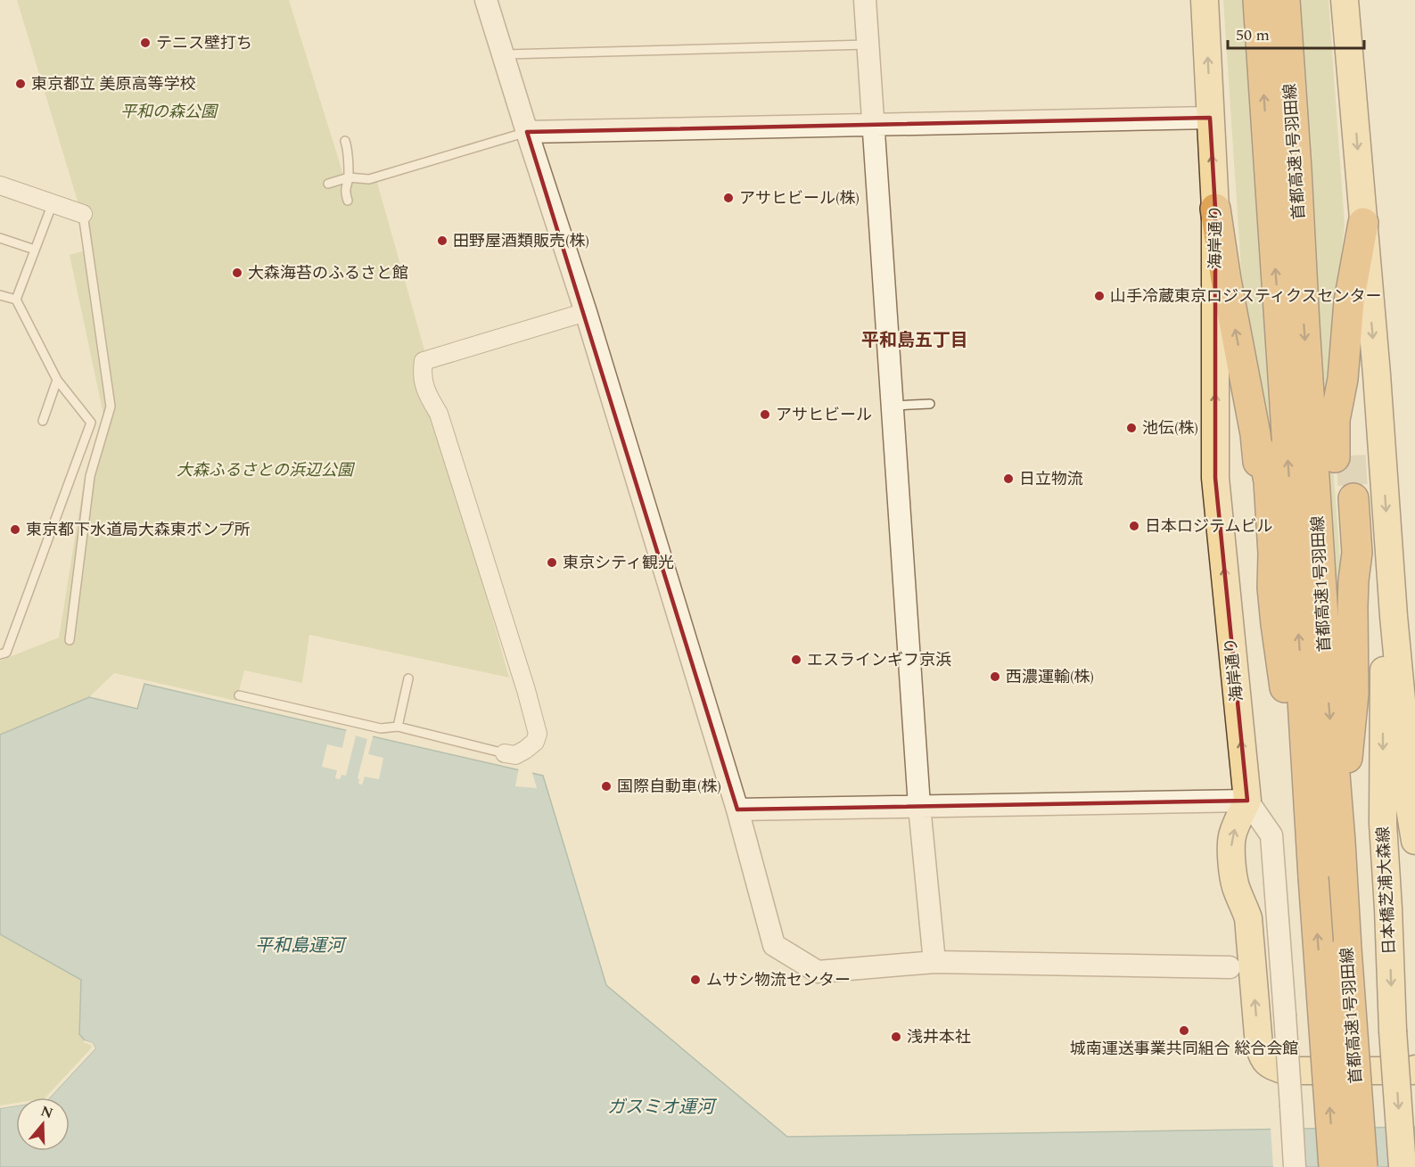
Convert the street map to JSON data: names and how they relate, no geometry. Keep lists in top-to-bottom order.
{
  "streets": {
    "highway": ["首都高速1号羽田線"],
    "main road": ["海岸通り", "日本橋芝浦大森線"]
  },
  "districts": ["平和島五丁目"],
  "water": ["平和島運河", "ガスミオ運河"],
  "parks": ["平和の森公園", "大森ふるさとの浜辺公園"],
  "places": [
    "テニス壁打ち",
    "東京都立 美原高等学校",
    "アサヒビール(株)",
    "田野屋酒類販売(株)",
    "大森海苔のふるさと館",
    "山手冷蔵東京ロジスティクスセンター",
    "アサヒビール",
    "池伝(株)",
    "日立物流",
    "日本ロジテムビル",
    "東京都下水道局大森東ポンプ所",
    "東京シティ観光",
    "エスラインギフ京浜",
    "西濃運輸(株)",
    "国際自動車(株)",
    "ムサシ物流センター",
    "城南運送事業共同組合 総合会館",
    "浅井本社"
  ],
  "scale_bar": "50 m",
  "north": "top"
}
